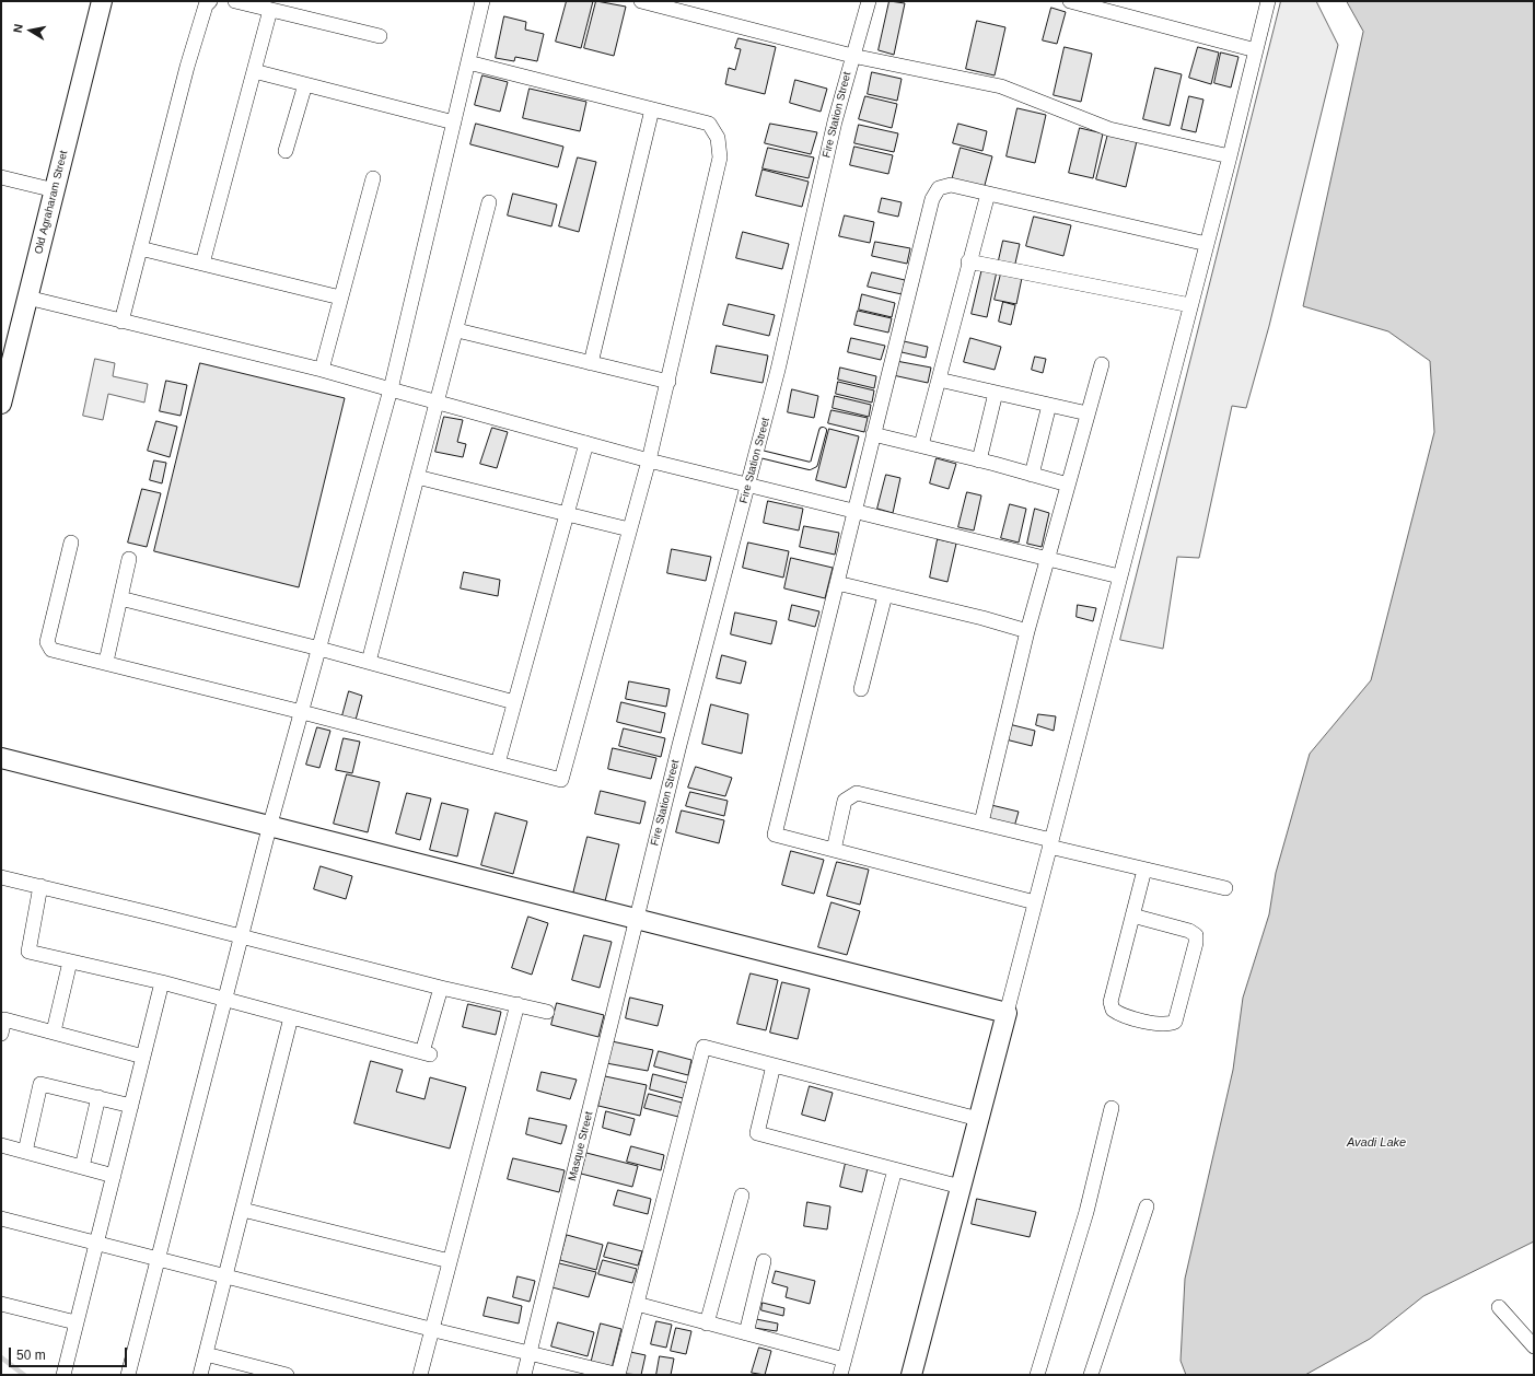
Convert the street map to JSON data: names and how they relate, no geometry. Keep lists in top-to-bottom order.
{
  "streets": {
    "street": ["Fire Station Street", "Old Agraharam Street", "Masque Street"]
  },
  "crossings": [
    ["Fire Station Street", "Masque Street"]
  ],
  "water": ["Avadi Lake"],
  "scale_bar": "50 m",
  "north": "left"
}
